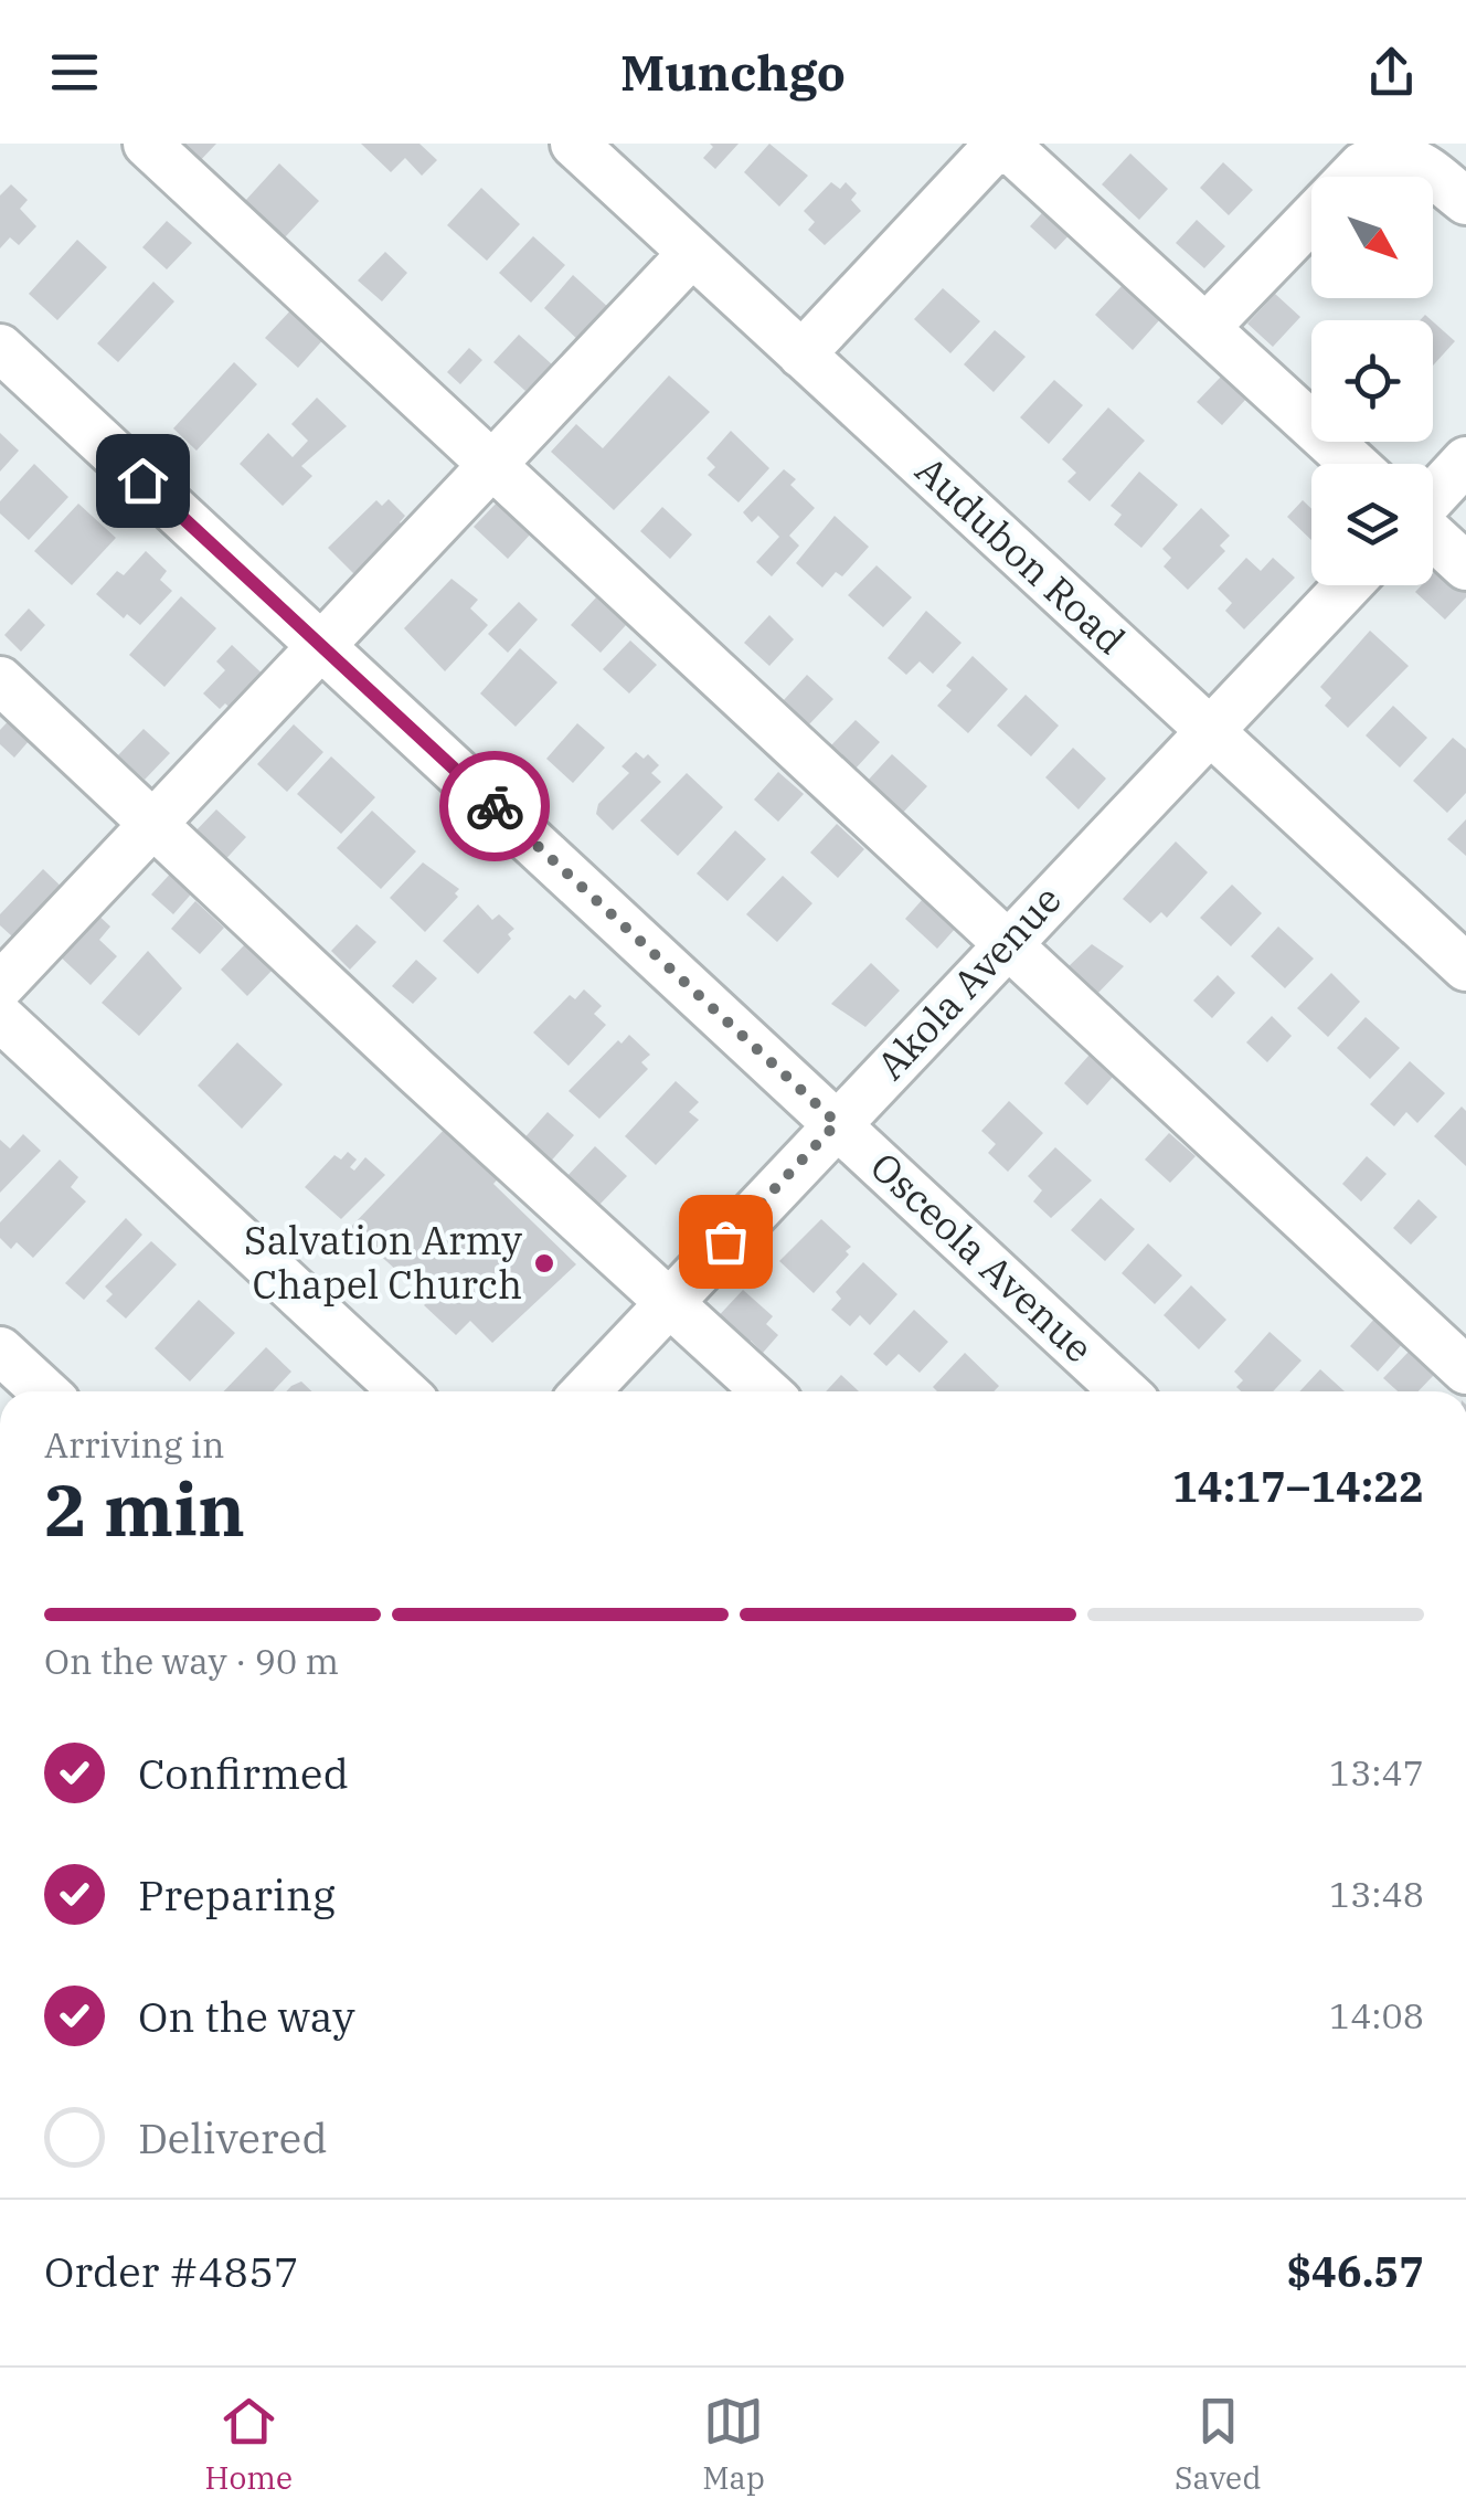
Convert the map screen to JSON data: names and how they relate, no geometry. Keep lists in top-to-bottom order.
{
  "streets": {
    "street": ["Audubon Road", "Akola Avenue", "Osceola Avenue"]
  },
  "crossings": [
    ["Audubon Road", "Akola Avenue"],
    ["Akola Avenue", "Osceola Avenue"]
  ],
  "places": ["Salvation Army Chapel Church"],
  "north": "bottom right",
  "page": {
    "header": "Munchgo",
    "heading": ["2 min", "Arriving in", "14:17–14:22"],
    "panel": ["Order #4857", "$46.57"],
    "bar": "On the way · 90 m",
    "list": [
      ["Confirmed", "13:47"],
      ["Preparing", "13:48"],
      ["On the way", "14:08"],
      "Delivered"
    ],
    "tabs": ["Home", "Map", "Saved"]
  }
}
